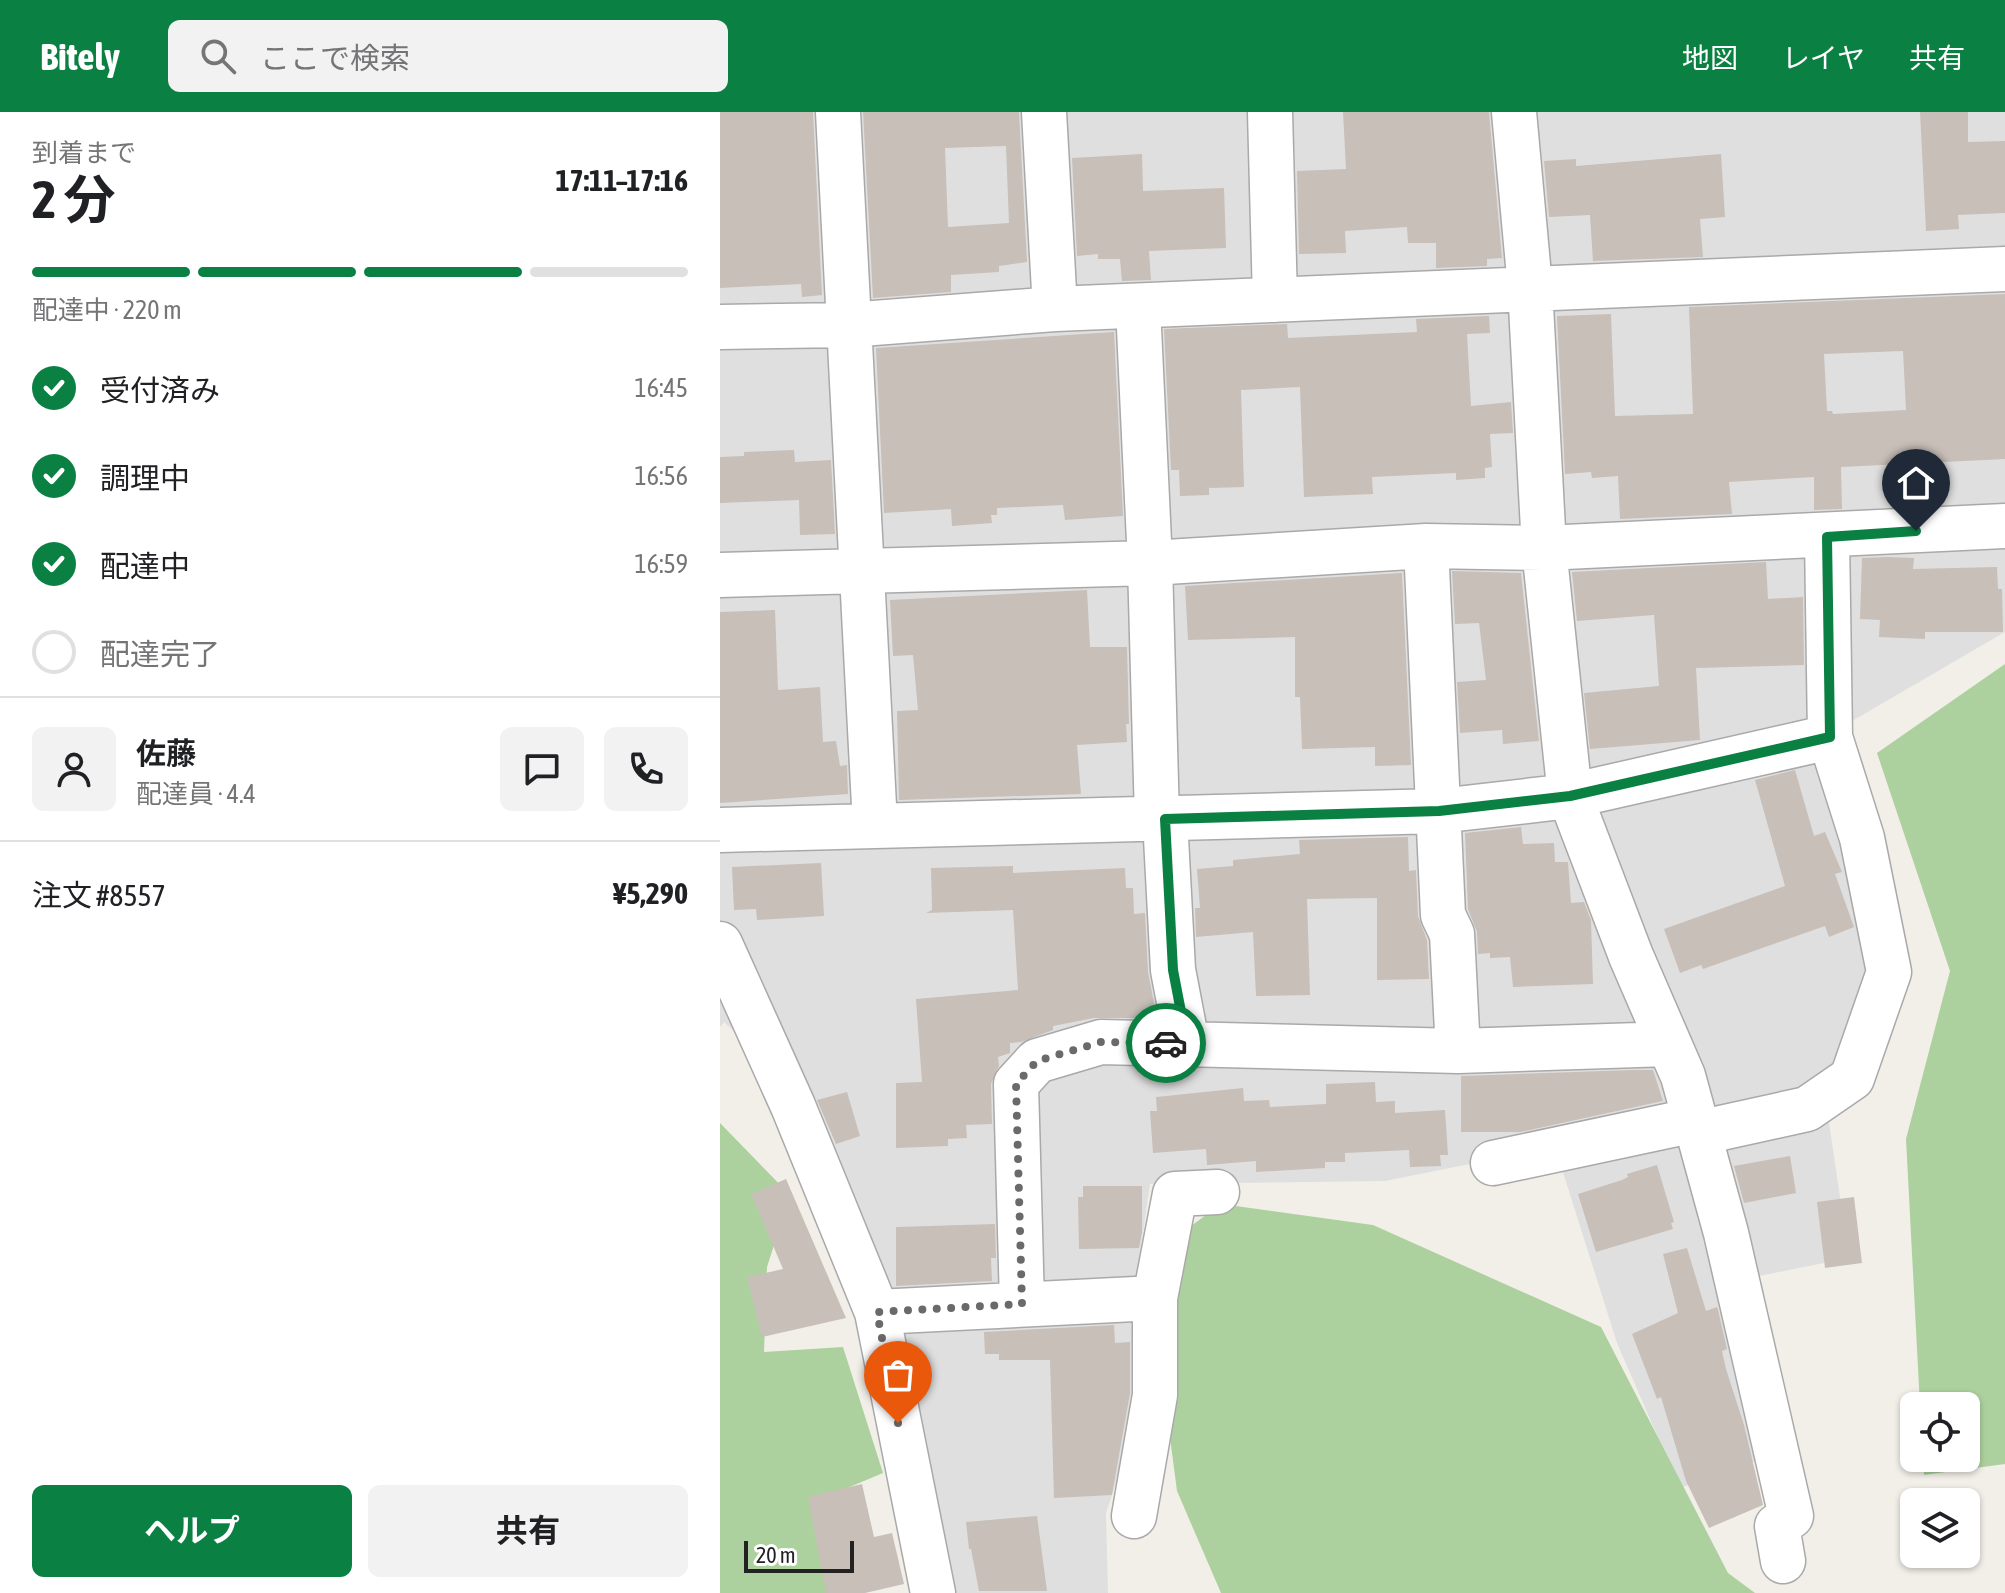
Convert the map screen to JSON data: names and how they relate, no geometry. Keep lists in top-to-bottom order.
{
  "scale_bar": "20 m",
  "page": {
    "header": "Bitely",
    "search": "ここで検索",
    "nav": ["地図", "レイヤ", "共有"],
    "heading": ["2 分", "到着まで", "17:11–17:16"],
    "panel": [
      "佐藤",
      "配達員 · 4.4",
      "注文 #8557",
      "¥5,290"
    ],
    "bar": "配達中 · 220 m",
    "list": [
      ["受付済み", "16:45"],
      ["調理中", "16:56"],
      ["配達中", "16:59"],
      "配達完了"
    ],
    "buttons": ["ヘルプ", "共有"],
    "scale": "20 m"
  }
}
